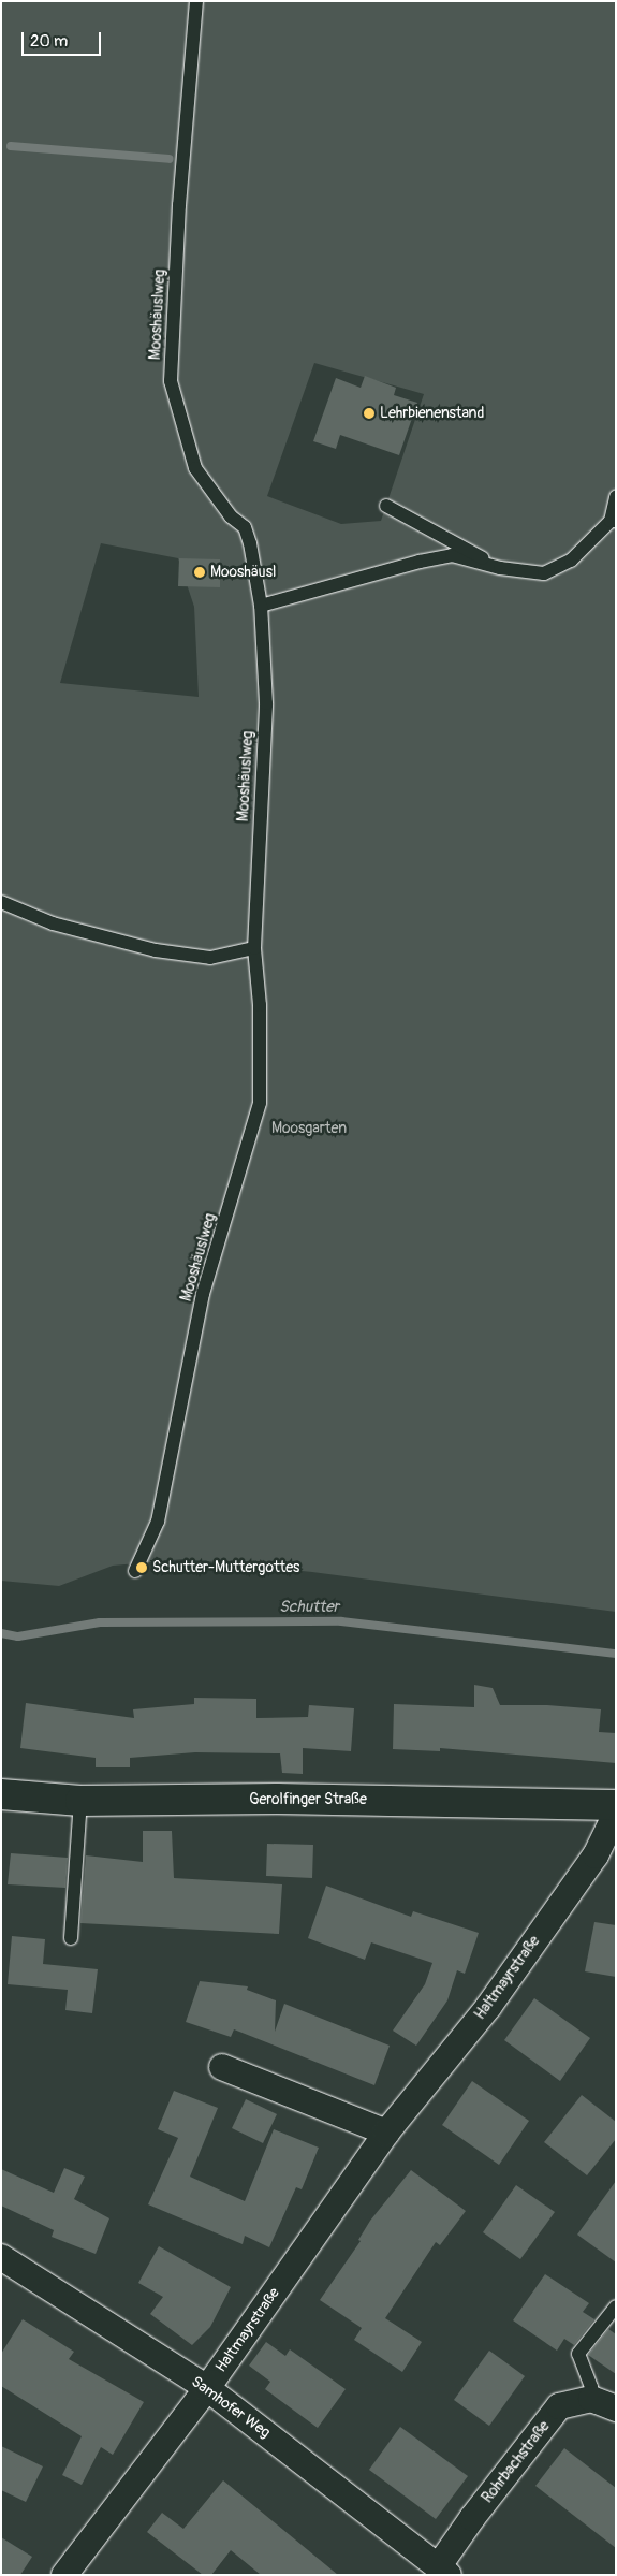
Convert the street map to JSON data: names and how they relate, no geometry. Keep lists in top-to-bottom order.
{
  "streets": {
    "street": [
      "Gerolfinger Straße",
      "Haltmayrstraße",
      "Samhofer Weg",
      "Rohrbachstraße"
    ],
    "lane": ["Mooshäuslweg"]
  },
  "crossings": [
    ["Haltmayrstraße", "Samhofer Weg"],
    ["Samhofer Weg", "Rohrbachstraße"]
  ],
  "water": ["Schutter"],
  "parks": ["Moosgarten"],
  "places": ["Lehrbienenstand", "Mooshäusl", "Schutter-Muttergottes"],
  "scale_bar": "20 m"
}
